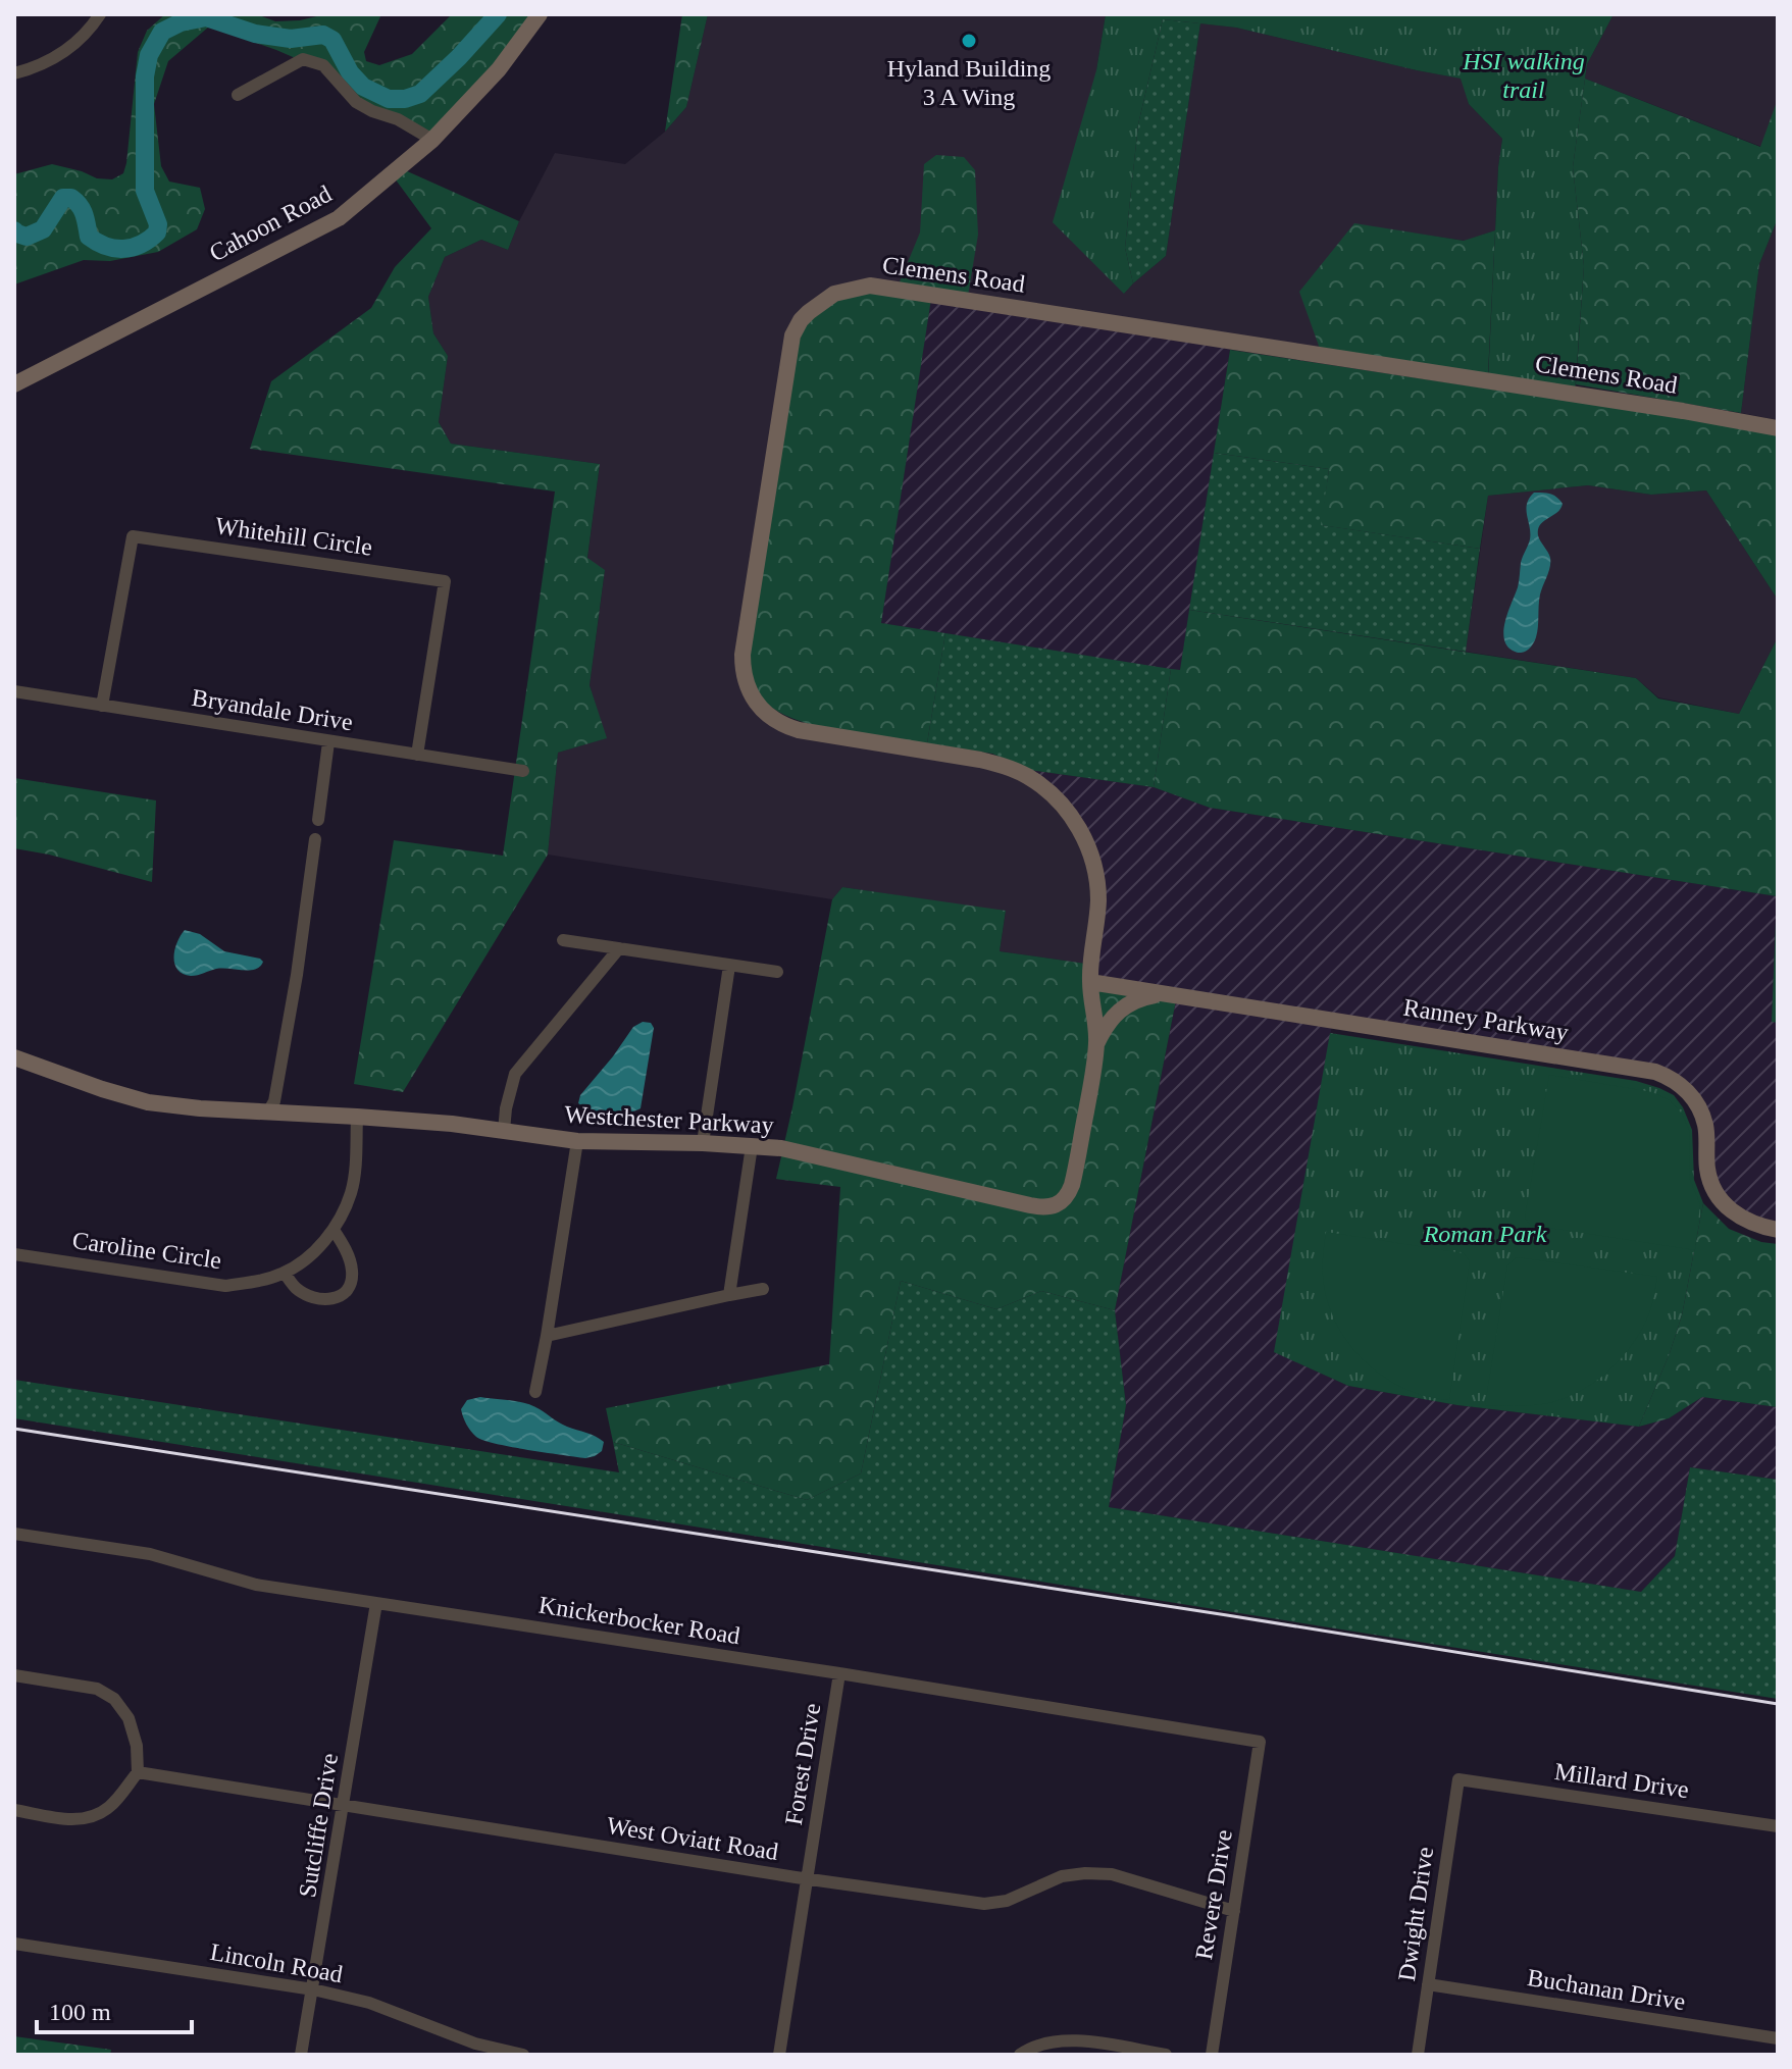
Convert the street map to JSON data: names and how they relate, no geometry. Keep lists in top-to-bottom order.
{
  "streets": {
    "street": [
      "Cahoon Road",
      "Clemens Road",
      "Whitehill Circle",
      "Bryandale Drive",
      "Ranney Parkway",
      "Westchester Parkway",
      "Caroline Circle",
      "Knickerbocker Road",
      "Forest Drive",
      "Millard Drive",
      "Sutcliffe Drive",
      "West Oviatt Road",
      "Revere Drive",
      "Dwight Drive",
      "Lincoln Road",
      "Buchanan Drive"
    ]
  },
  "crossings": [
    ["Clemens Road", "Westchester Parkway"],
    ["Whitehill Circle", "Bryandale Drive"],
    ["Ranney Parkway", "Westchester Parkway"],
    ["Westchester Parkway", "Caroline Circle"],
    ["Knickerbocker Road", "Forest Drive"],
    ["Knickerbocker Road", "Sutcliffe Drive"],
    ["Knickerbocker Road", "Revere Drive"],
    ["Forest Drive", "West Oviatt Road"],
    ["Millard Drive", "Dwight Drive"],
    ["Sutcliffe Drive", "West Oviatt Road"],
    ["Sutcliffe Drive", "Lincoln Road"],
    ["West Oviatt Road", "Revere Drive"],
    ["Dwight Drive", "Buchanan Drive"]
  ],
  "parks": ["HSI walking trail", "Roman Park"],
  "places": ["Hyland Building 3 A Wing"],
  "scale_bar": "100 m"
}
